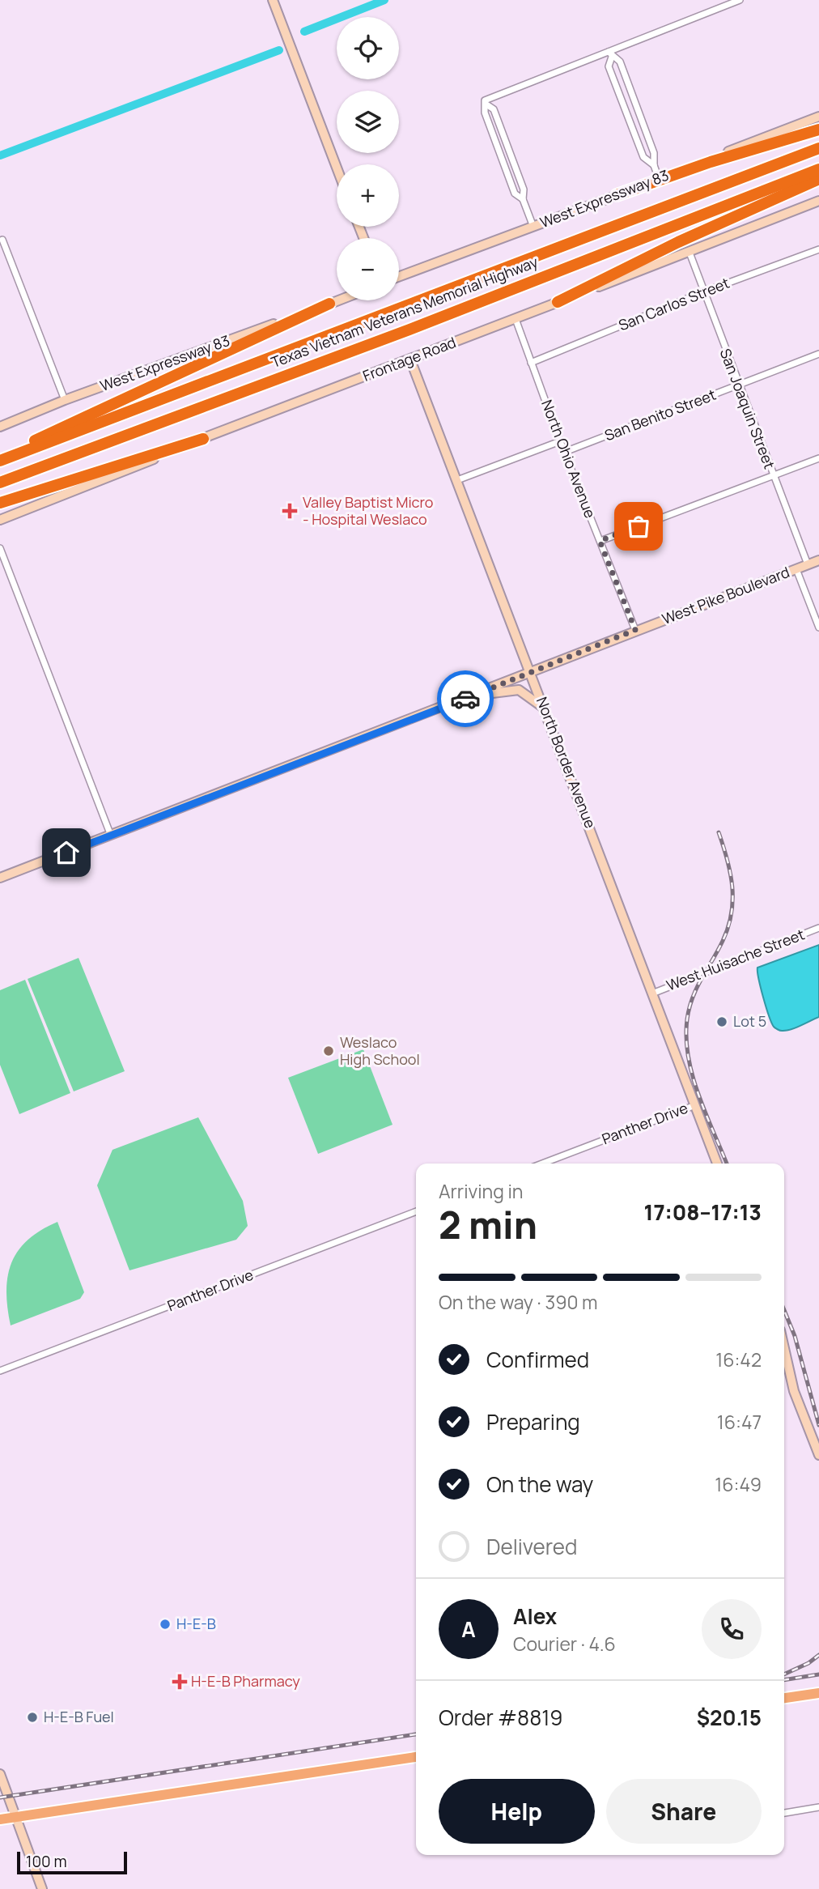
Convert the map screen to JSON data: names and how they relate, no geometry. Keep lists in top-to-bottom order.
{
  "streets": {
    "highway": ["Texas Vietnam Veterans Memorial Highway"],
    "street": [
      "West Expressway 83",
      "San Carlos Street",
      "Frontage Road",
      "San Joaquin Street",
      "San Benito Street",
      "North Ohio Avenue",
      "West Pike Boulevard",
      "North Border Avenue",
      "West Huisache Street",
      "Panther Drive"
    ]
  },
  "crossings": [
    ["San Carlos Street", "San Joaquin Street"],
    ["San Carlos Street", "North Ohio Avenue"],
    ["Frontage Road", "San Joaquin Street"],
    ["Frontage Road", "North Ohio Avenue"],
    ["Frontage Road", "North Border Avenue"],
    ["San Joaquin Street", "San Benito Street"],
    ["San Joaquin Street", "West Pike Boulevard"],
    ["San Benito Street", "North Ohio Avenue"],
    ["North Ohio Avenue", "West Pike Boulevard"],
    ["West Pike Boulevard", "North Border Avenue"],
    ["North Border Avenue", "West Huisache Street"],
    ["North Border Avenue", "Panther Drive"]
  ],
  "places": {
    "health": ["Valley Baptist Micro - Hospital Weslaco", "H-E-B Pharmacy"],
    "other": [
      "Lot 5",
      "Weslaco High School",
      "H-E-B",
      "H-E-B Fuel"
    ]
  },
  "scale_bar": "100 m",
  "page": {
    "map_buttons": ["+", "−"],
    "heading": ["2 min", "Arriving in", "17:08–17:13"],
    "panel": [
      "Alex",
      "Courier · 4.6",
      "Order #8819",
      "$20.15"
    ],
    "bar": "On the way · 390 m",
    "list": [
      ["Confirmed", "16:42"],
      ["Preparing", "16:47"],
      ["On the way", "16:49"],
      "Delivered"
    ],
    "round": "A",
    "buttons": ["Help", "Share"],
    "scale": "100 m"
  }
}
